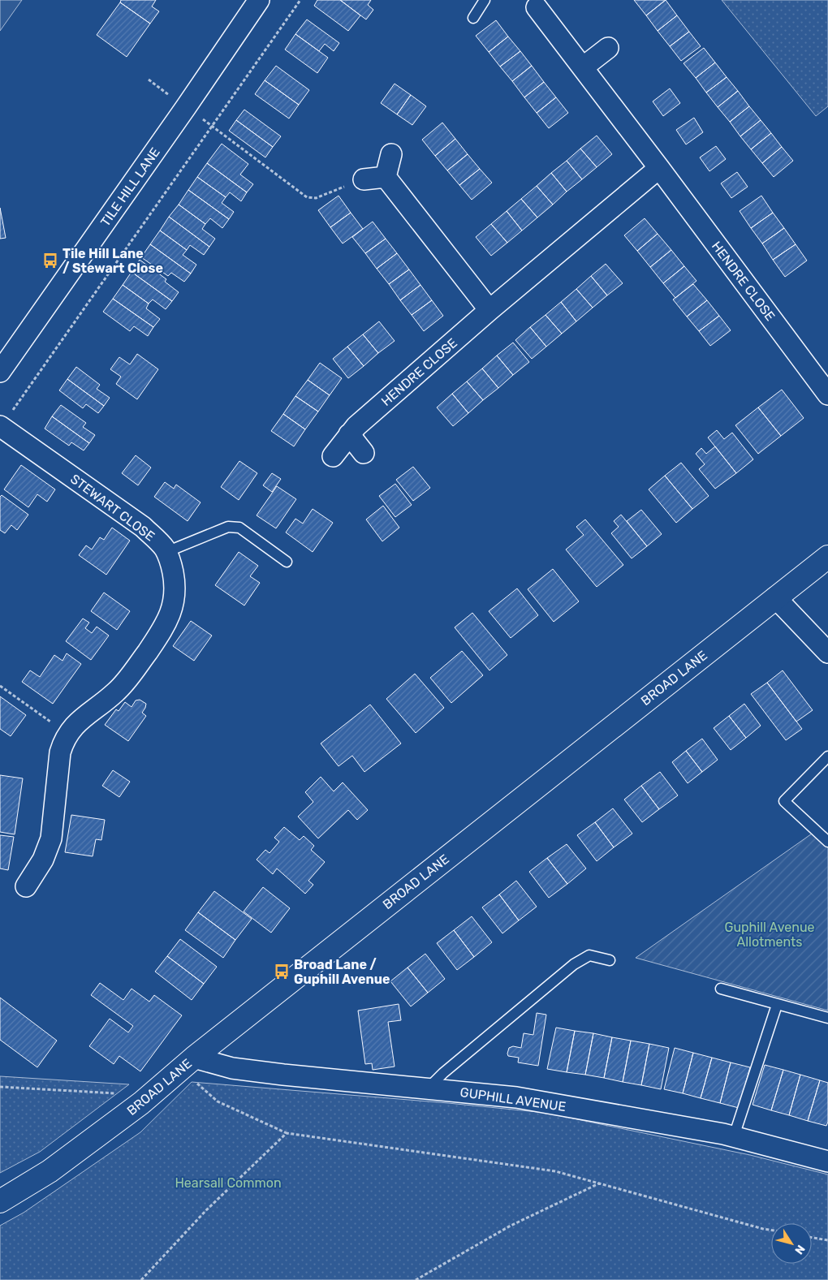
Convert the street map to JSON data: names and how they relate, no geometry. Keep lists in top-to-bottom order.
{
  "streets": {
    "street": [
      "TILE HILL LANE",
      "HENDRE CLOSE",
      "STEWART CLOSE",
      "BROAD LANE",
      "GUPHILL AVENUE"
    ]
  },
  "crossings": [
    ["BROAD LANE", "GUPHILL AVENUE"]
  ],
  "parks": ["Guphill Avenue Allotments", "Hearsall Common"],
  "places": {
    "bus stop": ["Tile Hill Lane / Stewart Close", "Broad Lane / Guphill Avenue"]
  },
  "north": "bottom right"
}
